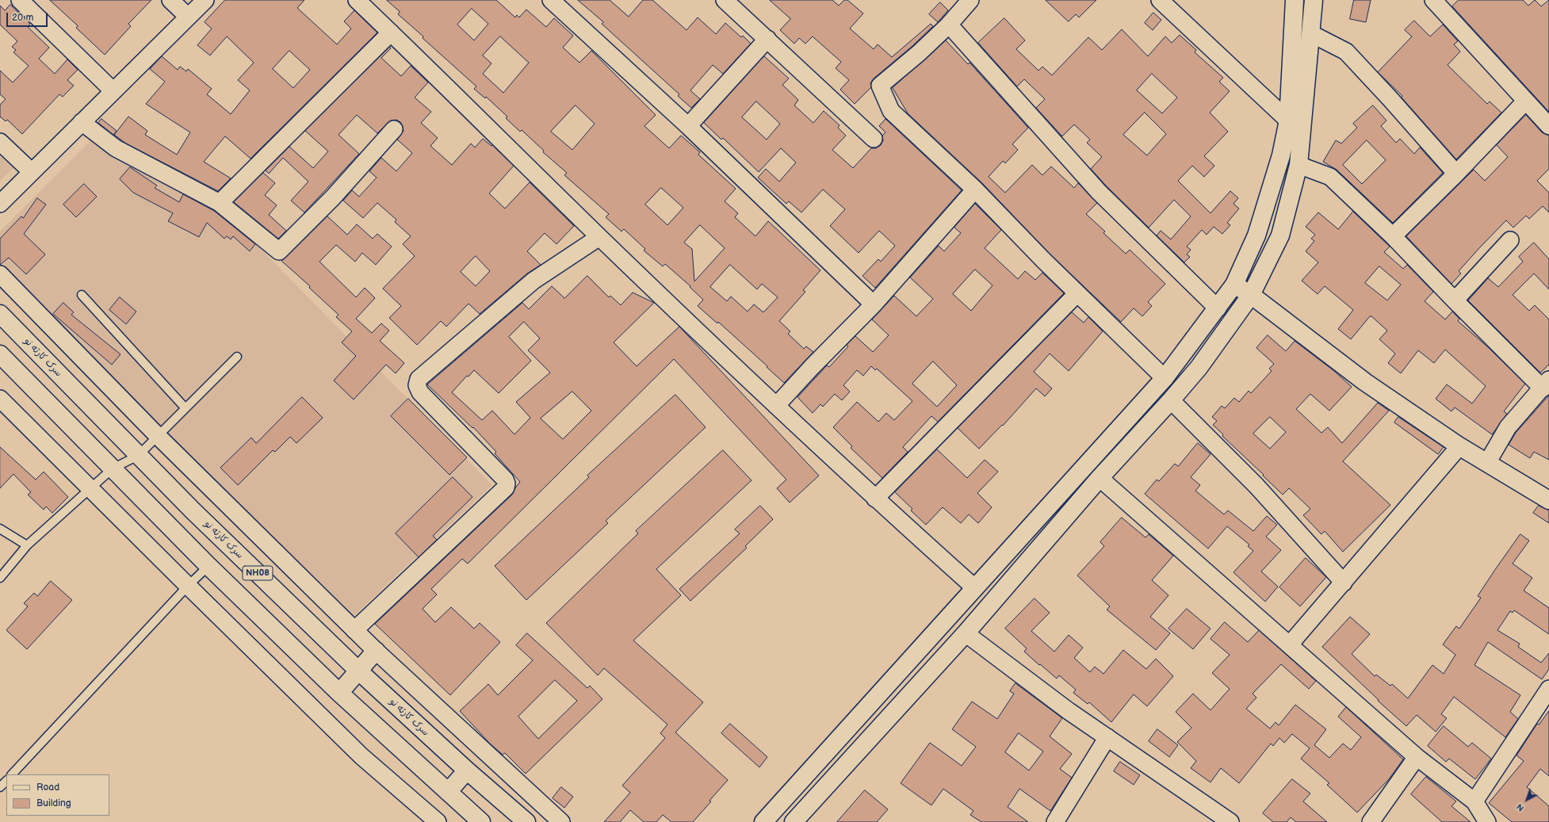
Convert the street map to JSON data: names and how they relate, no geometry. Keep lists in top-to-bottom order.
{
  "streets": {
    "main road": ["سرک کارته نو", "NH08"]
  },
  "legend": ["Road", "Building"],
  "scale_bar": "20 m",
  "north": "bottom left"
}
